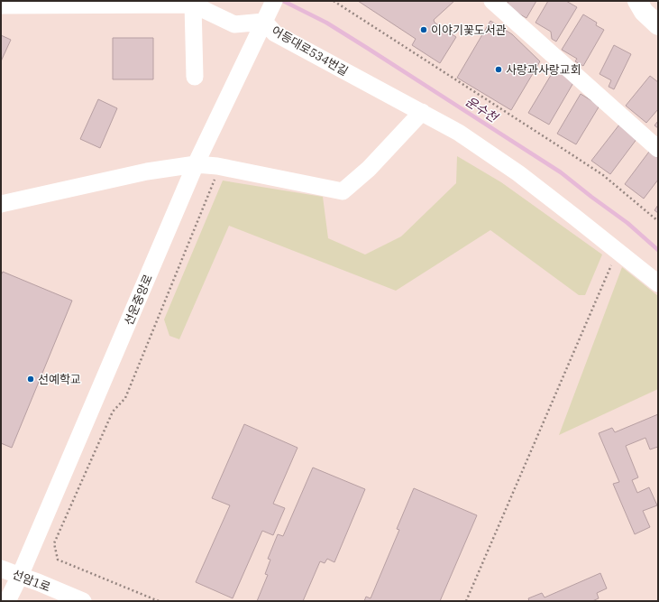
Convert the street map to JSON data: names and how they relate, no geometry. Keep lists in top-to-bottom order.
{
  "streets": {
    "street": ["어등대로534번길", "선운중앙로", "선암1로"]
  },
  "crossings": [
    ["어등대로534번길", "선운중앙로"],
    ["선운중앙로", "선암1로"]
  ],
  "water": ["운수천"],
  "places": ["이야기꽃도서관", "사랑과사랑교회", "선예학교"]
}
